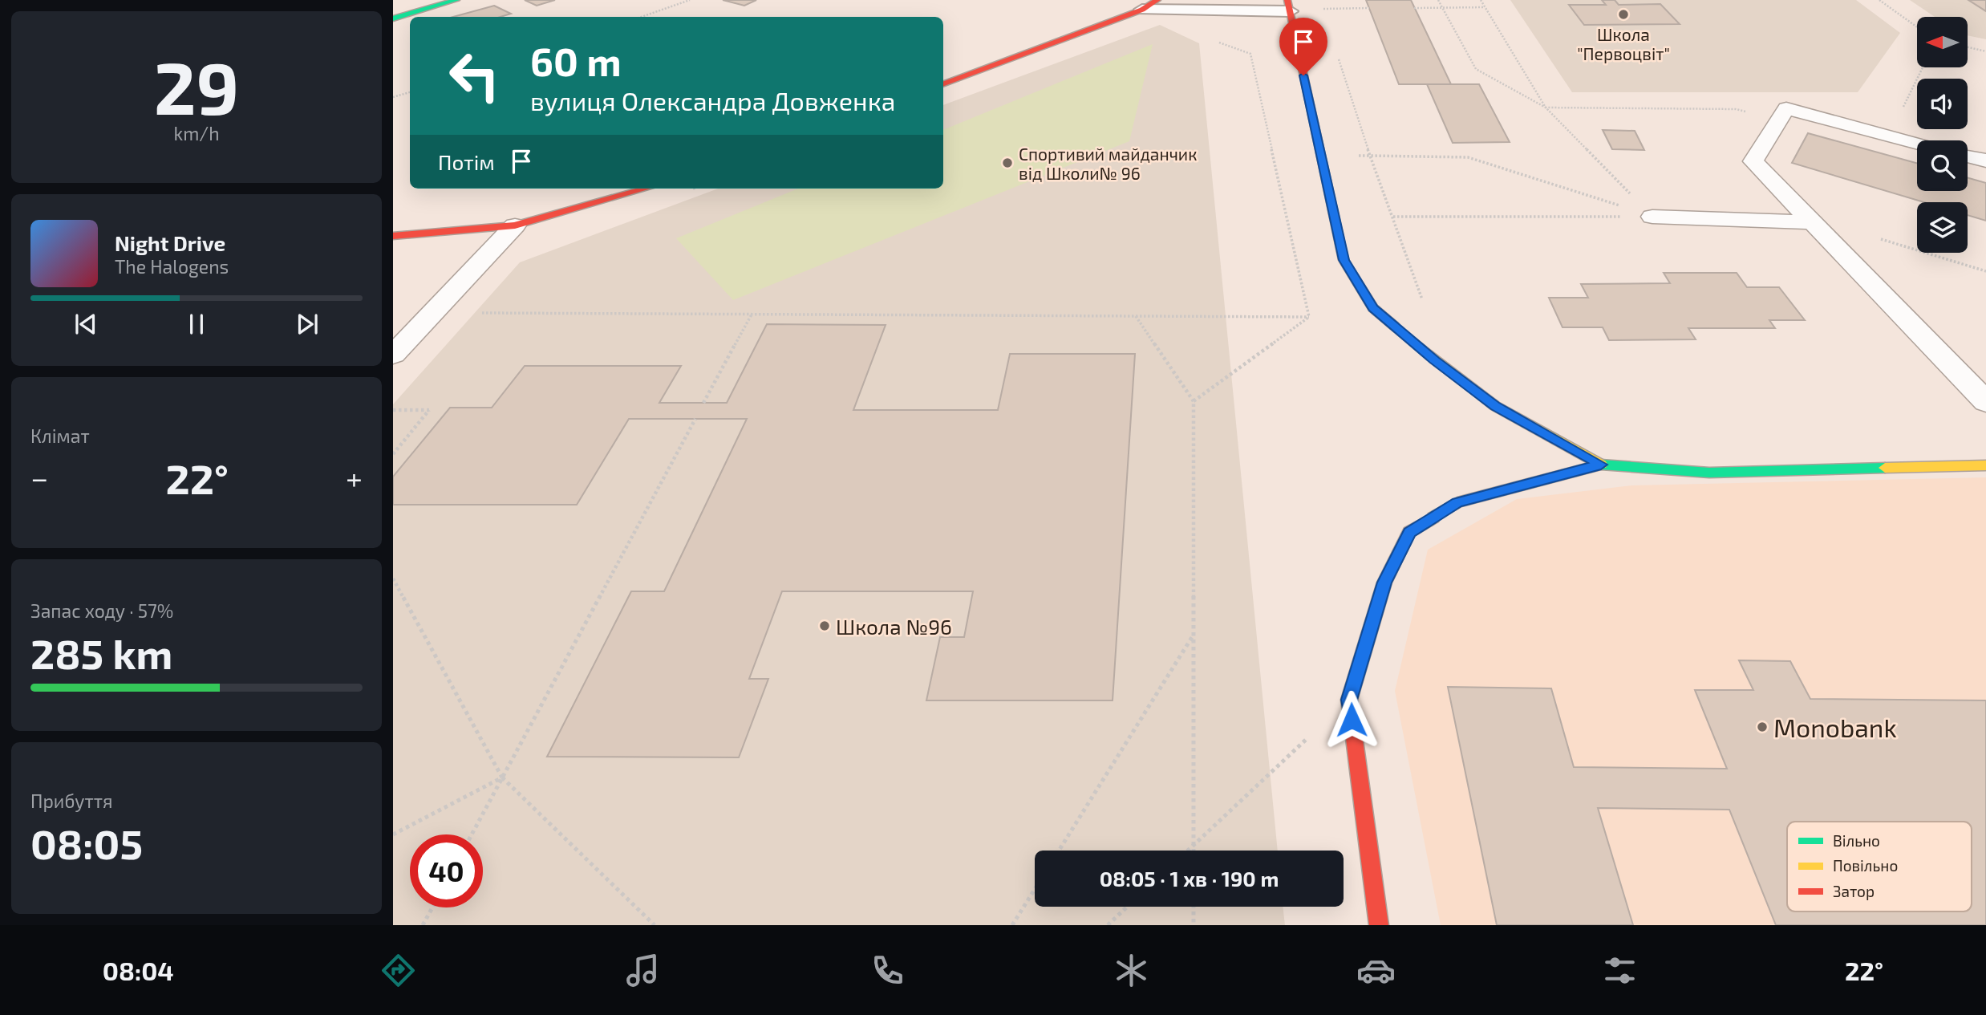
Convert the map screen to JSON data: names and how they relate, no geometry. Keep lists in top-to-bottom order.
{
  "places": [
    "Школа \"Первоцвіт\"",
    "Спортивий майданчик від Школи№ 96",
    "Школа №96",
    "Monobank"
  ],
  "legend": ["Вільно", "Повільно", "Затор"],
  "north": "left",
  "page": {
    "tile": [
      ["29", "km/h"],
      "Клімат",
      ["Запас ходу · 57%", "285 km"],
      ["Прибуття", "08:05"]
    ],
    "turn": ["60 m", "вулиця Олександра Довженка"],
    "then": "Потім",
    "song": ["Night Drive", "The Halogens"],
    "heat": ["−", "22°", "+"],
    "limit": "40",
    "trip": "08:05 · 1 хв · 190 m",
    "tabs": ["08:04", "22°"]
  }
}
